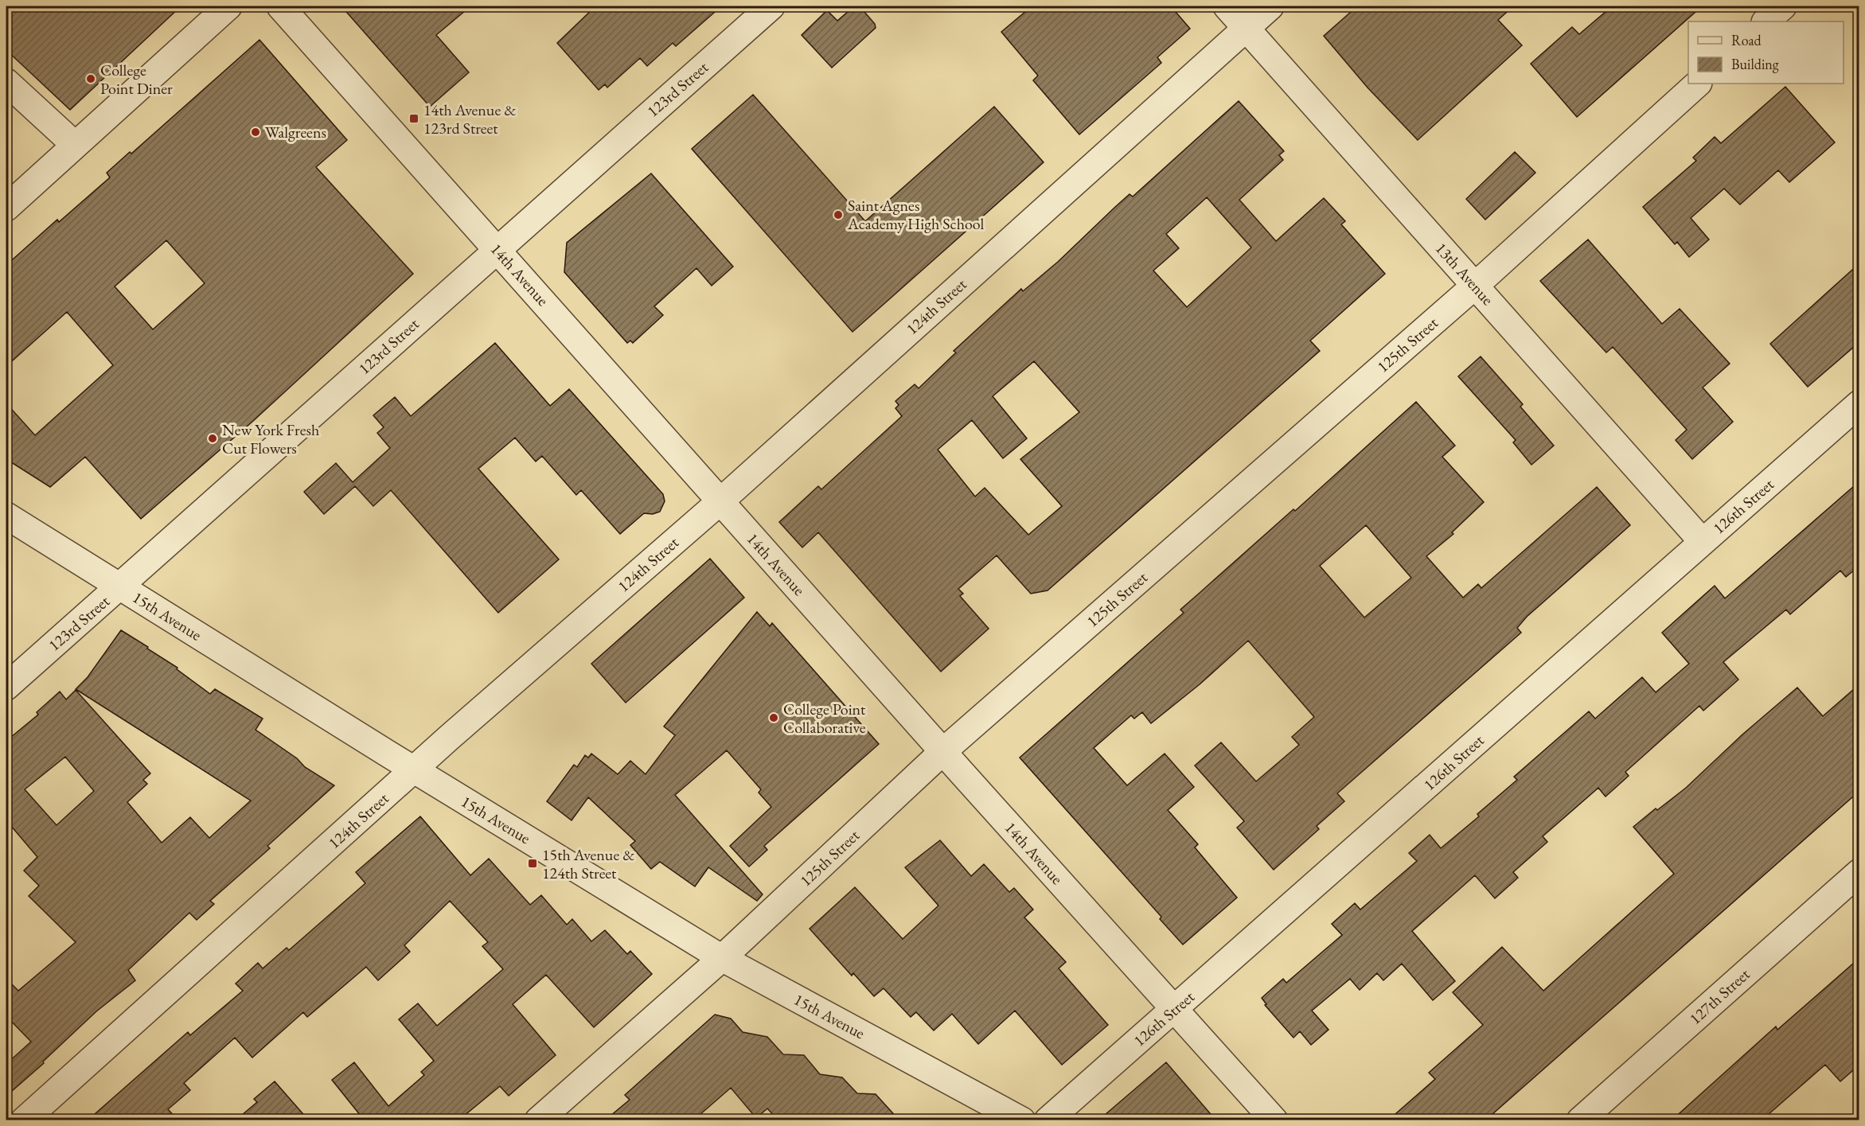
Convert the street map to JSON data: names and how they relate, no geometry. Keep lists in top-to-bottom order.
{
  "streets": {
    "street": [
      "123rd Street",
      "13th Avenue",
      "14th Avenue",
      "124th Street",
      "125th Street",
      "126th Street",
      "15th Avenue",
      "127th Street"
    ]
  },
  "crossings": [
    ["123rd Street", "14th Avenue"],
    ["123rd Street", "15th Avenue"],
    ["13th Avenue", "124th Street"],
    ["13th Avenue", "125th Street"],
    ["13th Avenue", "126th Street"],
    ["14th Avenue", "124th Street"],
    ["14th Avenue", "125th Street"],
    ["14th Avenue", "126th Street"],
    ["124th Street", "15th Avenue"],
    ["125th Street", "15th Avenue"]
  ],
  "places": {
    "other": [
      "College Point Diner",
      "Walgreens",
      "Saint Agnes Academy High School",
      "New York Fresh Cut Flowers",
      "College Point Collaborative"
    ],
    "transit": ["14th Avenue & 123rd Street", "15th Avenue & 124th Street"]
  },
  "legend": ["Road", "Building"]
}
